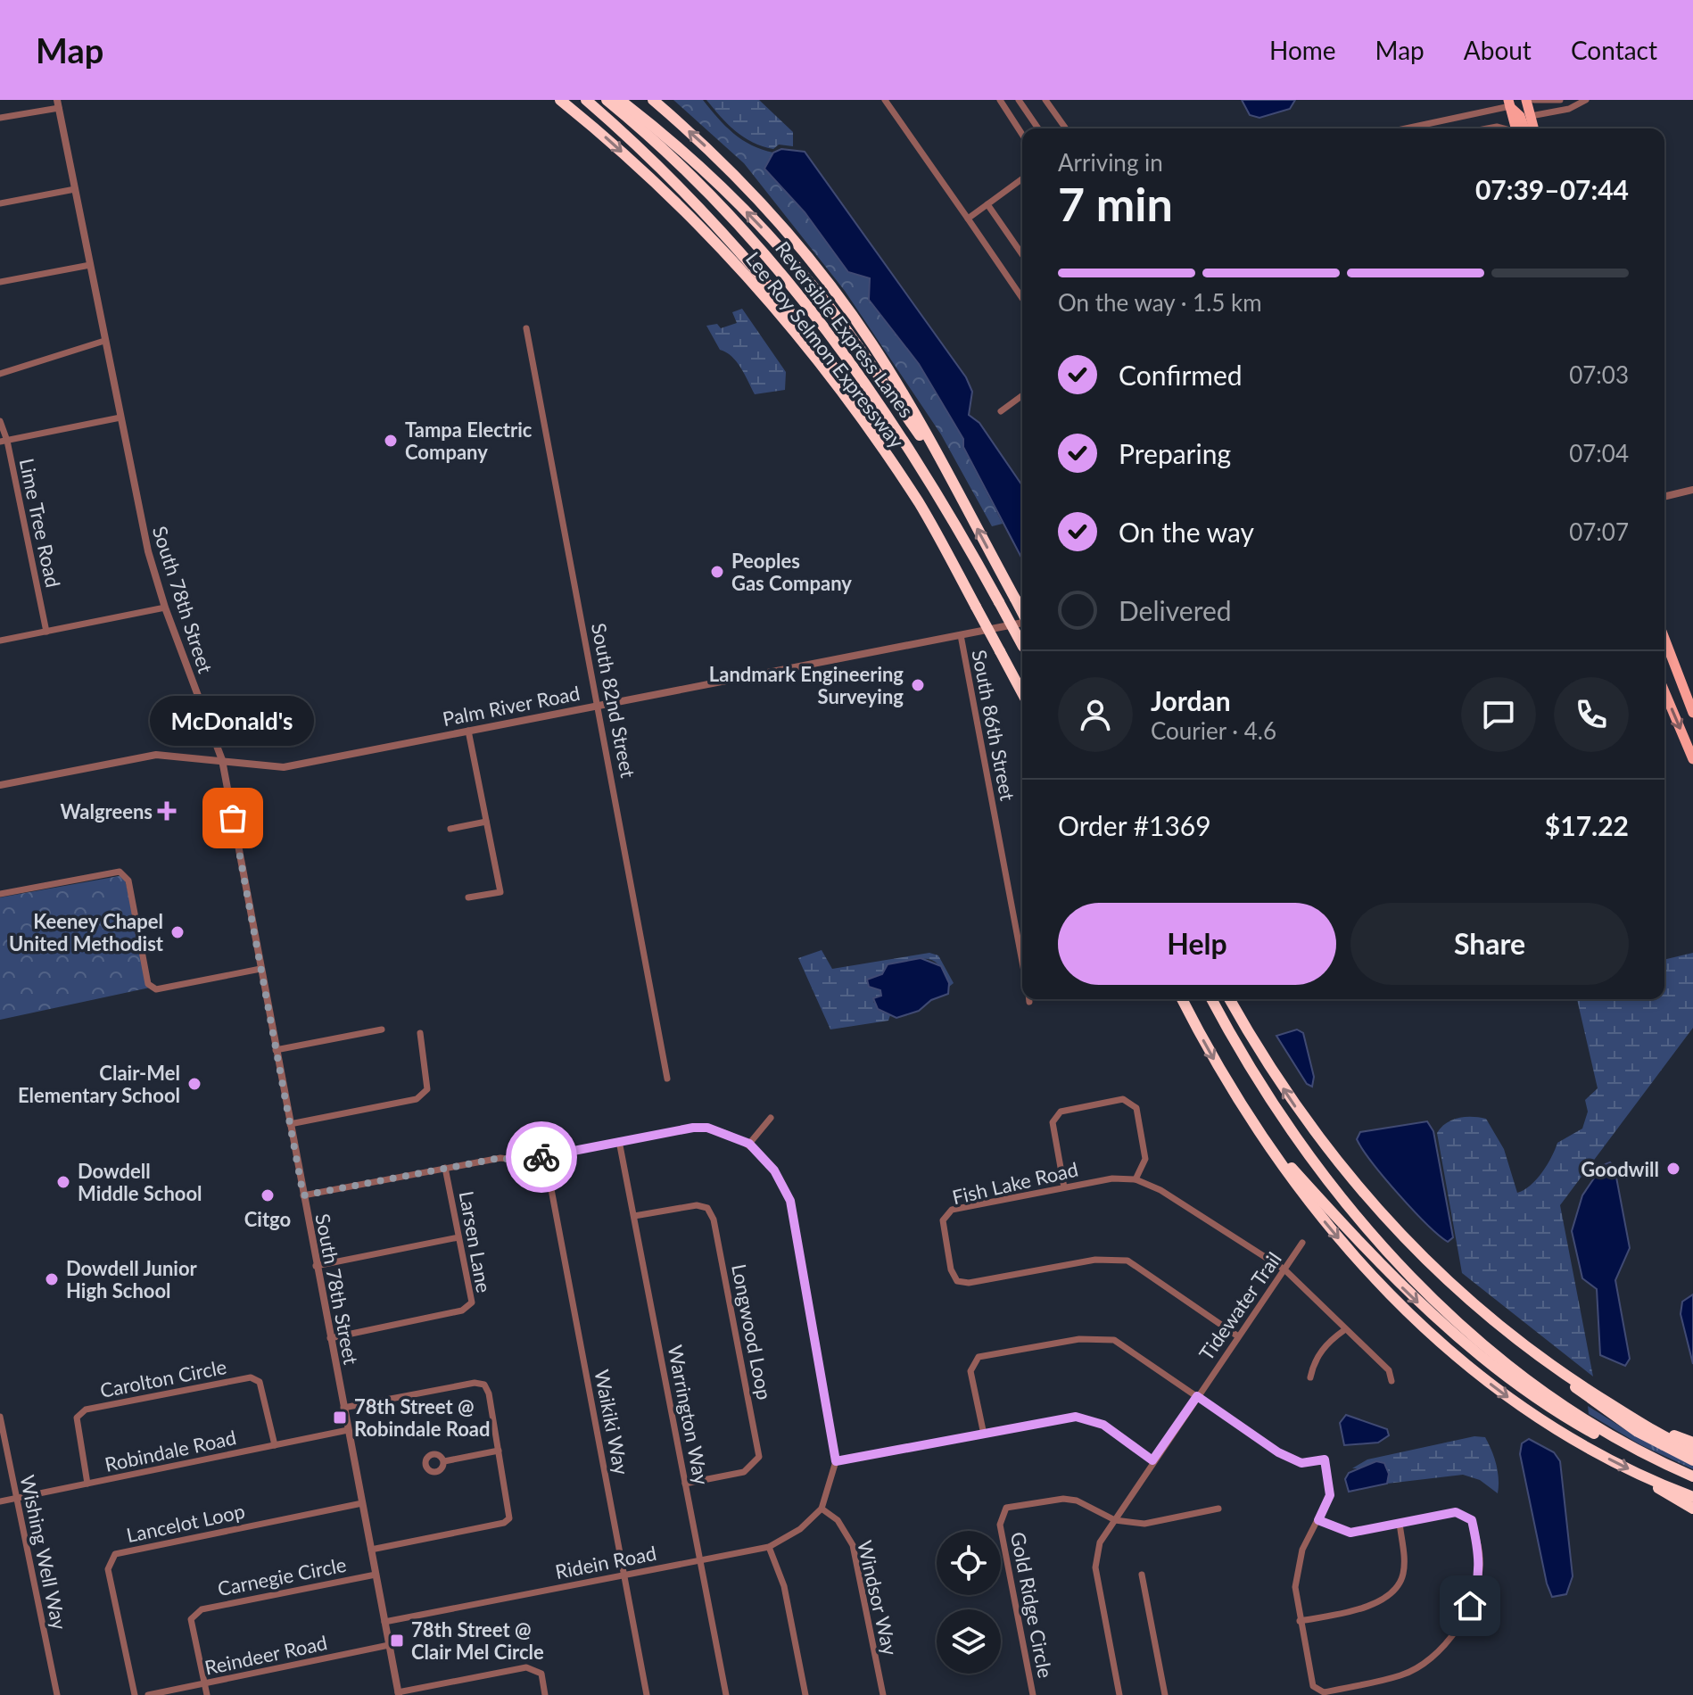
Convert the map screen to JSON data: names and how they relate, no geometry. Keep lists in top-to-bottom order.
{
  "streets": {
    "highway": ["Reversible Express Lanes", "Lee Roy Selmon Expressway"],
    "street": [
      "Lime Tree Road",
      "South 78th Street",
      "South 82nd Street",
      "Palm River Road",
      "South 86th Street",
      "Fish Lake Road",
      "Larsen Lane",
      "Tidewater Trail",
      "Longwood Loop",
      "Carolton Circle",
      "Warrington Way",
      "Waikiki Way",
      "Robindale Road",
      "Lancelot Loop",
      "Wishing Well Way",
      "Ridein Road",
      "Carnegie Circle",
      "Windsor Way",
      "Gold Ridge Circle",
      "Reindeer Road"
    ]
  },
  "crossings": [
    ["South 78th Street", "Palm River Road"],
    ["South 78th Street", "Larsen Lane"],
    ["South 78th Street", "Robindale Road"],
    ["South 78th Street", "Lancelot Loop"],
    ["South 78th Street", "Ridein Road"],
    ["South 78th Street", "Carnegie Circle"],
    ["South 78th Street", "Reindeer Road"],
    ["South 82nd Street", "Palm River Road"],
    ["Palm River Road", "South 86th Street"],
    ["Fish Lake Road", "Tidewater Trail"],
    ["Tidewater Trail", "Gold Ridge Circle"],
    ["Longwood Loop", "Warrington Way"],
    ["Carolton Circle", "Robindale Road"],
    ["Warrington Way", "Ridein Road"],
    ["Waikiki Way", "Ridein Road"],
    ["Robindale Road", "Wishing Well Way"],
    ["Ridein Road", "Windsor Way"],
    ["Carnegie Circle", "Reindeer Road"]
  ],
  "places": {
    "other": [
      "Tampa Electric Company",
      "Peoples Gas Company",
      "Landmark Engineering Surveying",
      "McDonald's",
      "Keeney Chapel United Methodist",
      "Clair-Mel Elementary School",
      "Goodwill",
      "Dowdell Middle School",
      "Citgo",
      "Dowdell Junior High School"
    ],
    "health": ["Walgreens"],
    "transit": ["78th Street @ Robindale Road", "78th Street @ Clair Mel Circle"]
  },
  "page": {
    "header": "Map",
    "nav": [
      "Home",
      "Map",
      "About",
      "Contact"
    ],
    "heading": ["7 min", "Arriving in", "07:39–07:44"],
    "panel": [
      "Jordan",
      "Courier · 4.6",
      "Order #1369",
      "$17.22"
    ],
    "bar": "On the way · 1.5 km",
    "list": [
      ["Confirmed", "07:03"],
      ["Preparing", "07:04"],
      ["On the way", "07:07"],
      "Delivered"
    ],
    "bubble": "McDonald's",
    "buttons": ["Help", "Share"]
  }
}
